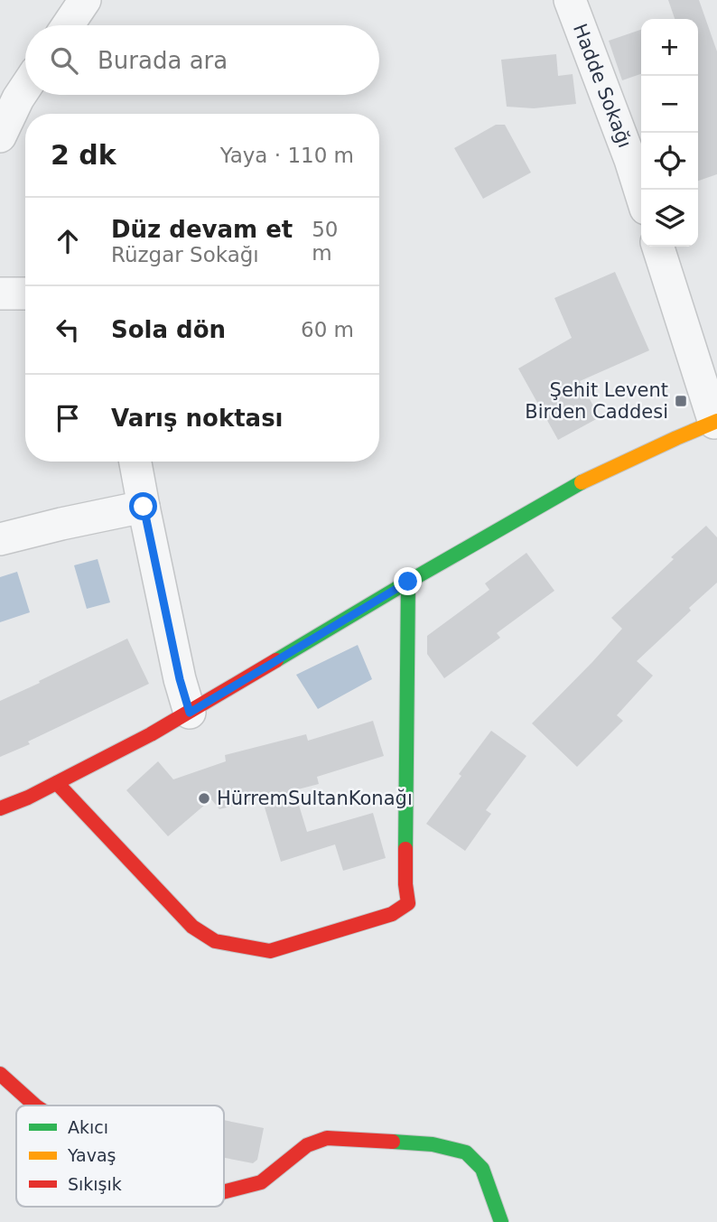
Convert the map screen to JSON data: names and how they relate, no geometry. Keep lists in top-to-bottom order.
{
  "streets": {
    "street": ["Hadde Sokağı"]
  },
  "places": {
    "transit": ["Şehit Levent Birden Caddesi"],
    "other": ["HürremSultanKonağı"]
  },
  "legend": ["Akıcı", "Yavaş", "Sıkışık"],
  "page": {
    "map_buttons": ["+", "−"],
    "search": "Burada ara",
    "heading": ["2 dk", "Yaya · 110 m"],
    "list": [
      ["Düz devam et", "Rüzgar Sokağı", "50 m"],
      ["Sola dön", "60 m"],
      "Varış noktası"
    ]
  }
}
